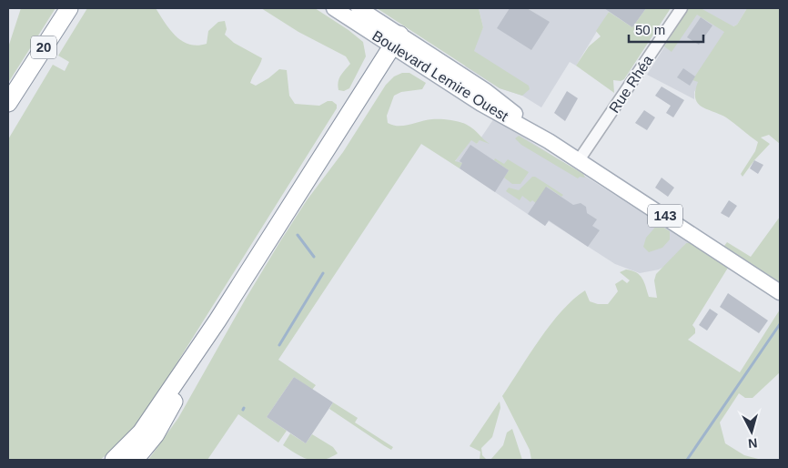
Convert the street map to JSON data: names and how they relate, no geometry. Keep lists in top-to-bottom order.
{
  "streets": {
    "highway": ["20"],
    "main road": ["Boulevard Lemire Ouest", "143"],
    "street": ["Rue Rhéa"]
  },
  "crossings": [
    ["Boulevard Lemire Ouest", "Rue Rhéa"]
  ],
  "scale_bar": "50 m",
  "north": "bottom"
}
